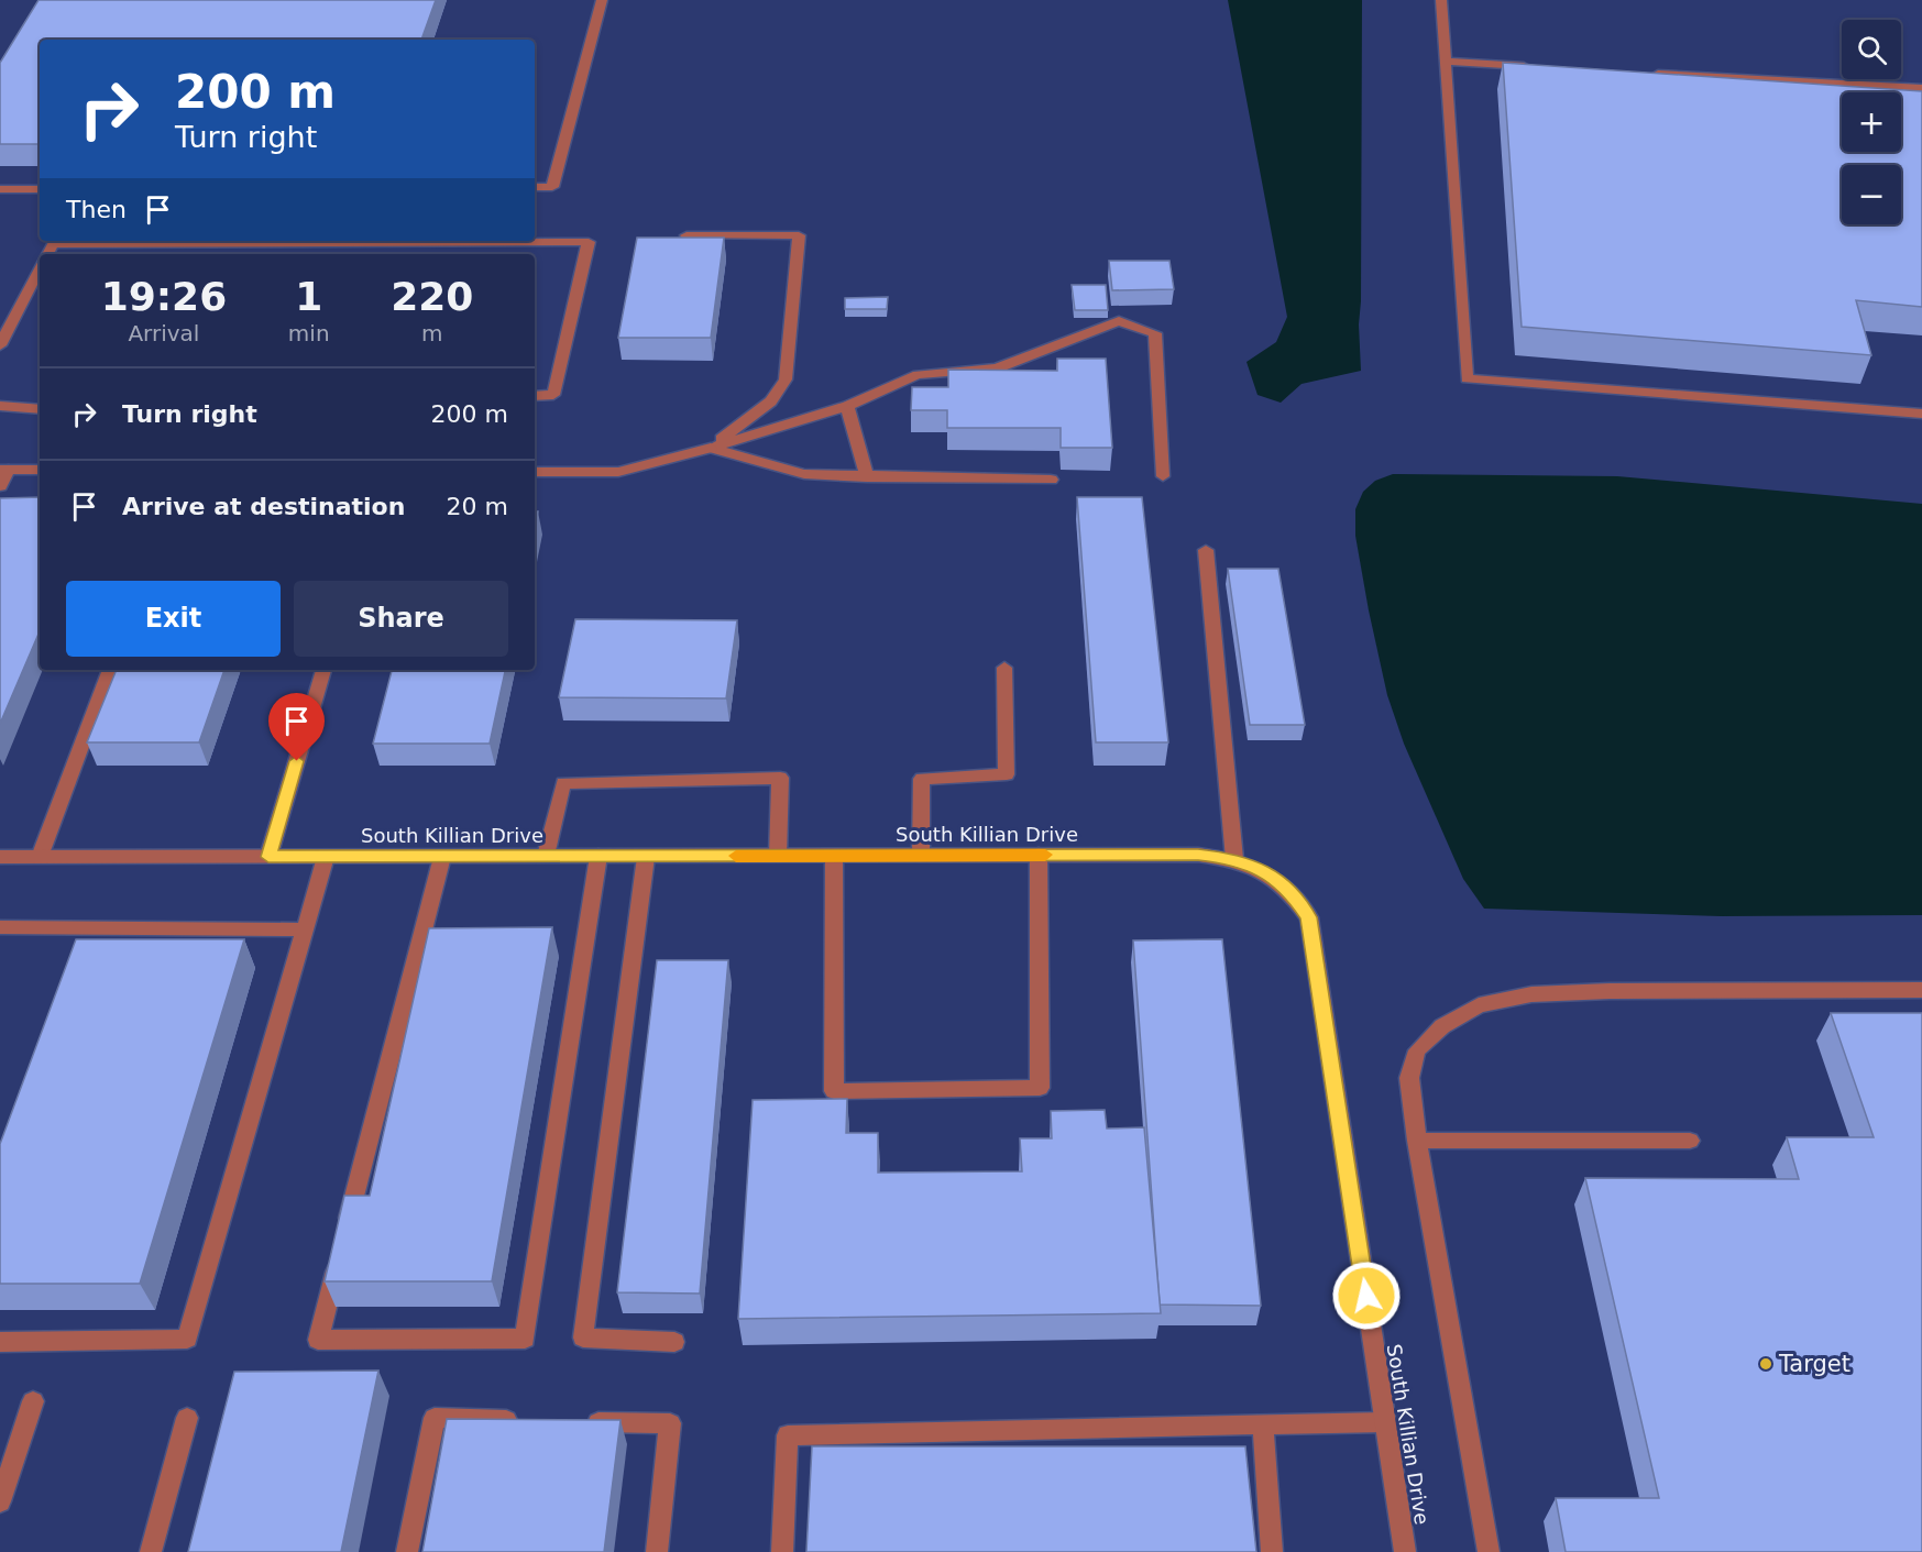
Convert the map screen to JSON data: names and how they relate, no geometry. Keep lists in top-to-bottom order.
{
  "streets": {
    "street": ["South Killian Drive"]
  },
  "places": ["Target"],
  "page": {
    "map_buttons": ["+", "−"],
    "turn": ["200 m", "Turn right"],
    "then": "Then",
    "eta": [
      "19:26",
      "Arrival",
      "1",
      "min",
      "220",
      "m"
    ],
    "list": [
      {
        "name": "Turn right",
        "value": "200 m"
      },
      {
        "name": "Arrive at destination",
        "value": "20 m"
      }
    ],
    "buttons": ["Exit", "Share"]
  }
}
